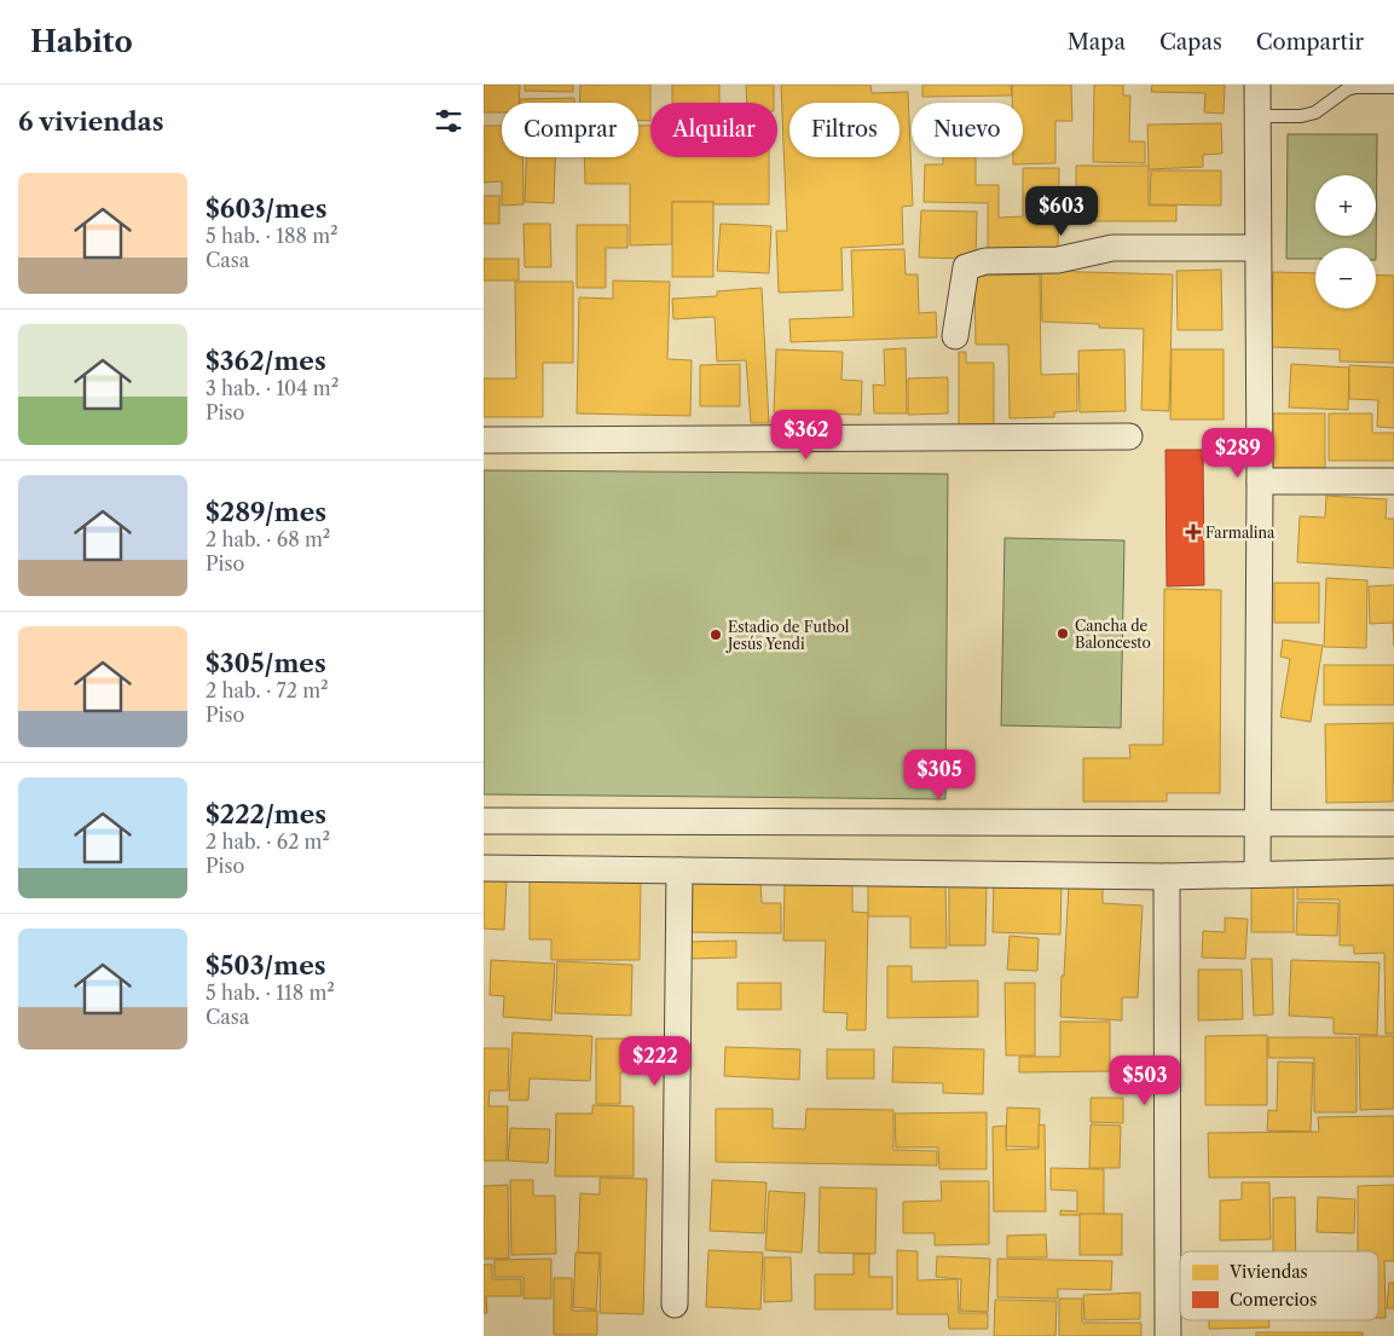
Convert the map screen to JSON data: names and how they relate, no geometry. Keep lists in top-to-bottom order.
{
  "places": {
    "health": ["Farmalina"],
    "other": ["Cancha de Baloncesto", "Estadio de Futbol Jesús Yendi"]
  },
  "legend": ["Viviendas", "Comercios"],
  "page": {
    "header": "Habito",
    "nav": ["Mapa", "Capas", "Compartir"],
    "heading": "6 viviendas",
    "chip": [
      "Comprar",
      "Alquilar",
      "Filtros",
      "Nuevo"
    ],
    "list": [
      {
        "name": "$603/mes",
        "note": "5 hab. · 188 m² · Casa"
      },
      {
        "name": "$362/mes",
        "note": "3 hab. · 104 m² · Piso"
      },
      {
        "name": "$289/mes",
        "note": "2 hab. · 68 m² · Piso"
      },
      {
        "name": "$305/mes",
        "note": "2 hab. · 72 m² · Piso"
      },
      {
        "name": "$222/mes",
        "note": "2 hab. · 62 m² · Piso"
      },
      {
        "name": "$503/mes",
        "note": "5 hab. · 118 m² · Casa"
      }
    ],
    "map_buttons": ["+", "−"],
    "price": [
      "$603",
      "$362",
      "$289",
      "$305",
      "$222",
      "$503"
    ]
  }
}
